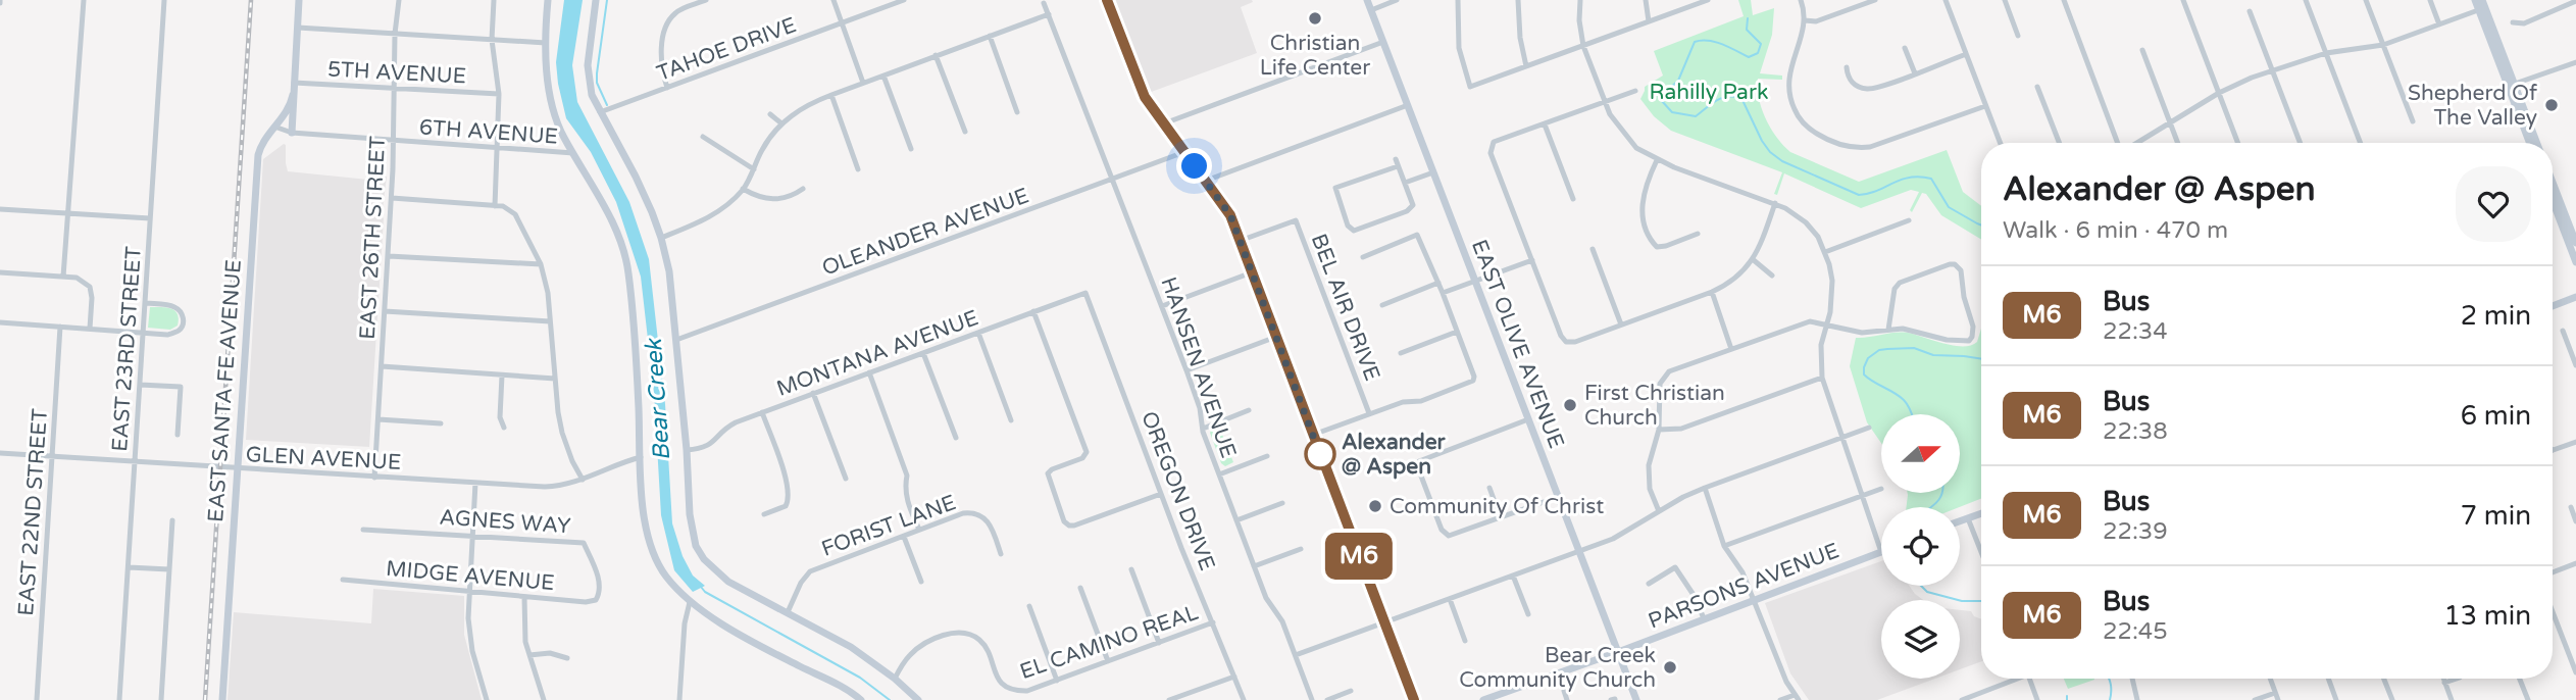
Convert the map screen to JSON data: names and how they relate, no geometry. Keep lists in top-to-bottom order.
{
  "streets": {
    "street": [
      "TAHOE DRIVE",
      "5TH AVENUE",
      "6TH AVENUE",
      "OLEANDER AVENUE",
      "EAST 26TH STREET",
      "BEL AIR DRIVE",
      "EAST OLIVE AVENUE",
      "EAST 23RD STREET",
      "MONTANA AVENUE",
      "HANSEN AVENUE",
      "EAST SANTA FE AVENUE",
      "GLEN AVENUE",
      "OREGON DRIVE",
      "EAST 22ND STREET",
      "AGNES WAY",
      "FORIST LANE",
      "MIDGE AVENUE",
      "PARSONS AVENUE",
      "EL CAMINO REAL"
    ]
  },
  "crossings": [
    ["5TH AVENUE", "EAST 26TH STREET"],
    ["5TH AVENUE", "EAST SANTA FE AVENUE"],
    ["6TH AVENUE", "EAST 26TH STREET"],
    ["6TH AVENUE", "EAST SANTA FE AVENUE"],
    ["OLEANDER AVENUE", "HANSEN AVENUE"],
    ["EAST 26TH STREET", "GLEN AVENUE"],
    ["EAST OLIVE AVENUE", "PARSONS AVENUE"],
    ["EAST 23RD STREET", "GLEN AVENUE"],
    ["MONTANA AVENUE", "OREGON DRIVE"],
    ["EAST SANTA FE AVENUE", "GLEN AVENUE"],
    ["GLEN AVENUE", "EAST 22ND STREET"],
    ["OREGON DRIVE", "EL CAMINO REAL"],
    ["AGNES WAY", "MIDGE AVENUE"]
  ],
  "water": ["Bear Creek"],
  "parks": ["Rahilly Park"],
  "places": [
    "Christian Life Center",
    "Shepherd Of The Valley",
    "First Christian Church",
    "Alexander @ Aspen",
    "Community Of Christ",
    "Bear Creek Community Church"
  ],
  "lines": ["bus line M6"],
  "north": "right",
  "page": {
    "on_map": "M6",
    "heading": ["Alexander @ Aspen", "Walk · 6 min · 470 m"],
    "list": [
      {
        "mark": "M6",
        "name": "Bus",
        "note": "22:34",
        "value": "2 min"
      },
      {
        "mark": "M6",
        "name": "Bus",
        "note": "22:38",
        "value": "6 min"
      },
      {
        "mark": "M6",
        "name": "Bus",
        "note": "22:39",
        "value": "7 min"
      },
      {
        "mark": "M6",
        "name": "Bus",
        "note": "22:45",
        "value": "13 min"
      }
    ]
  }
}
